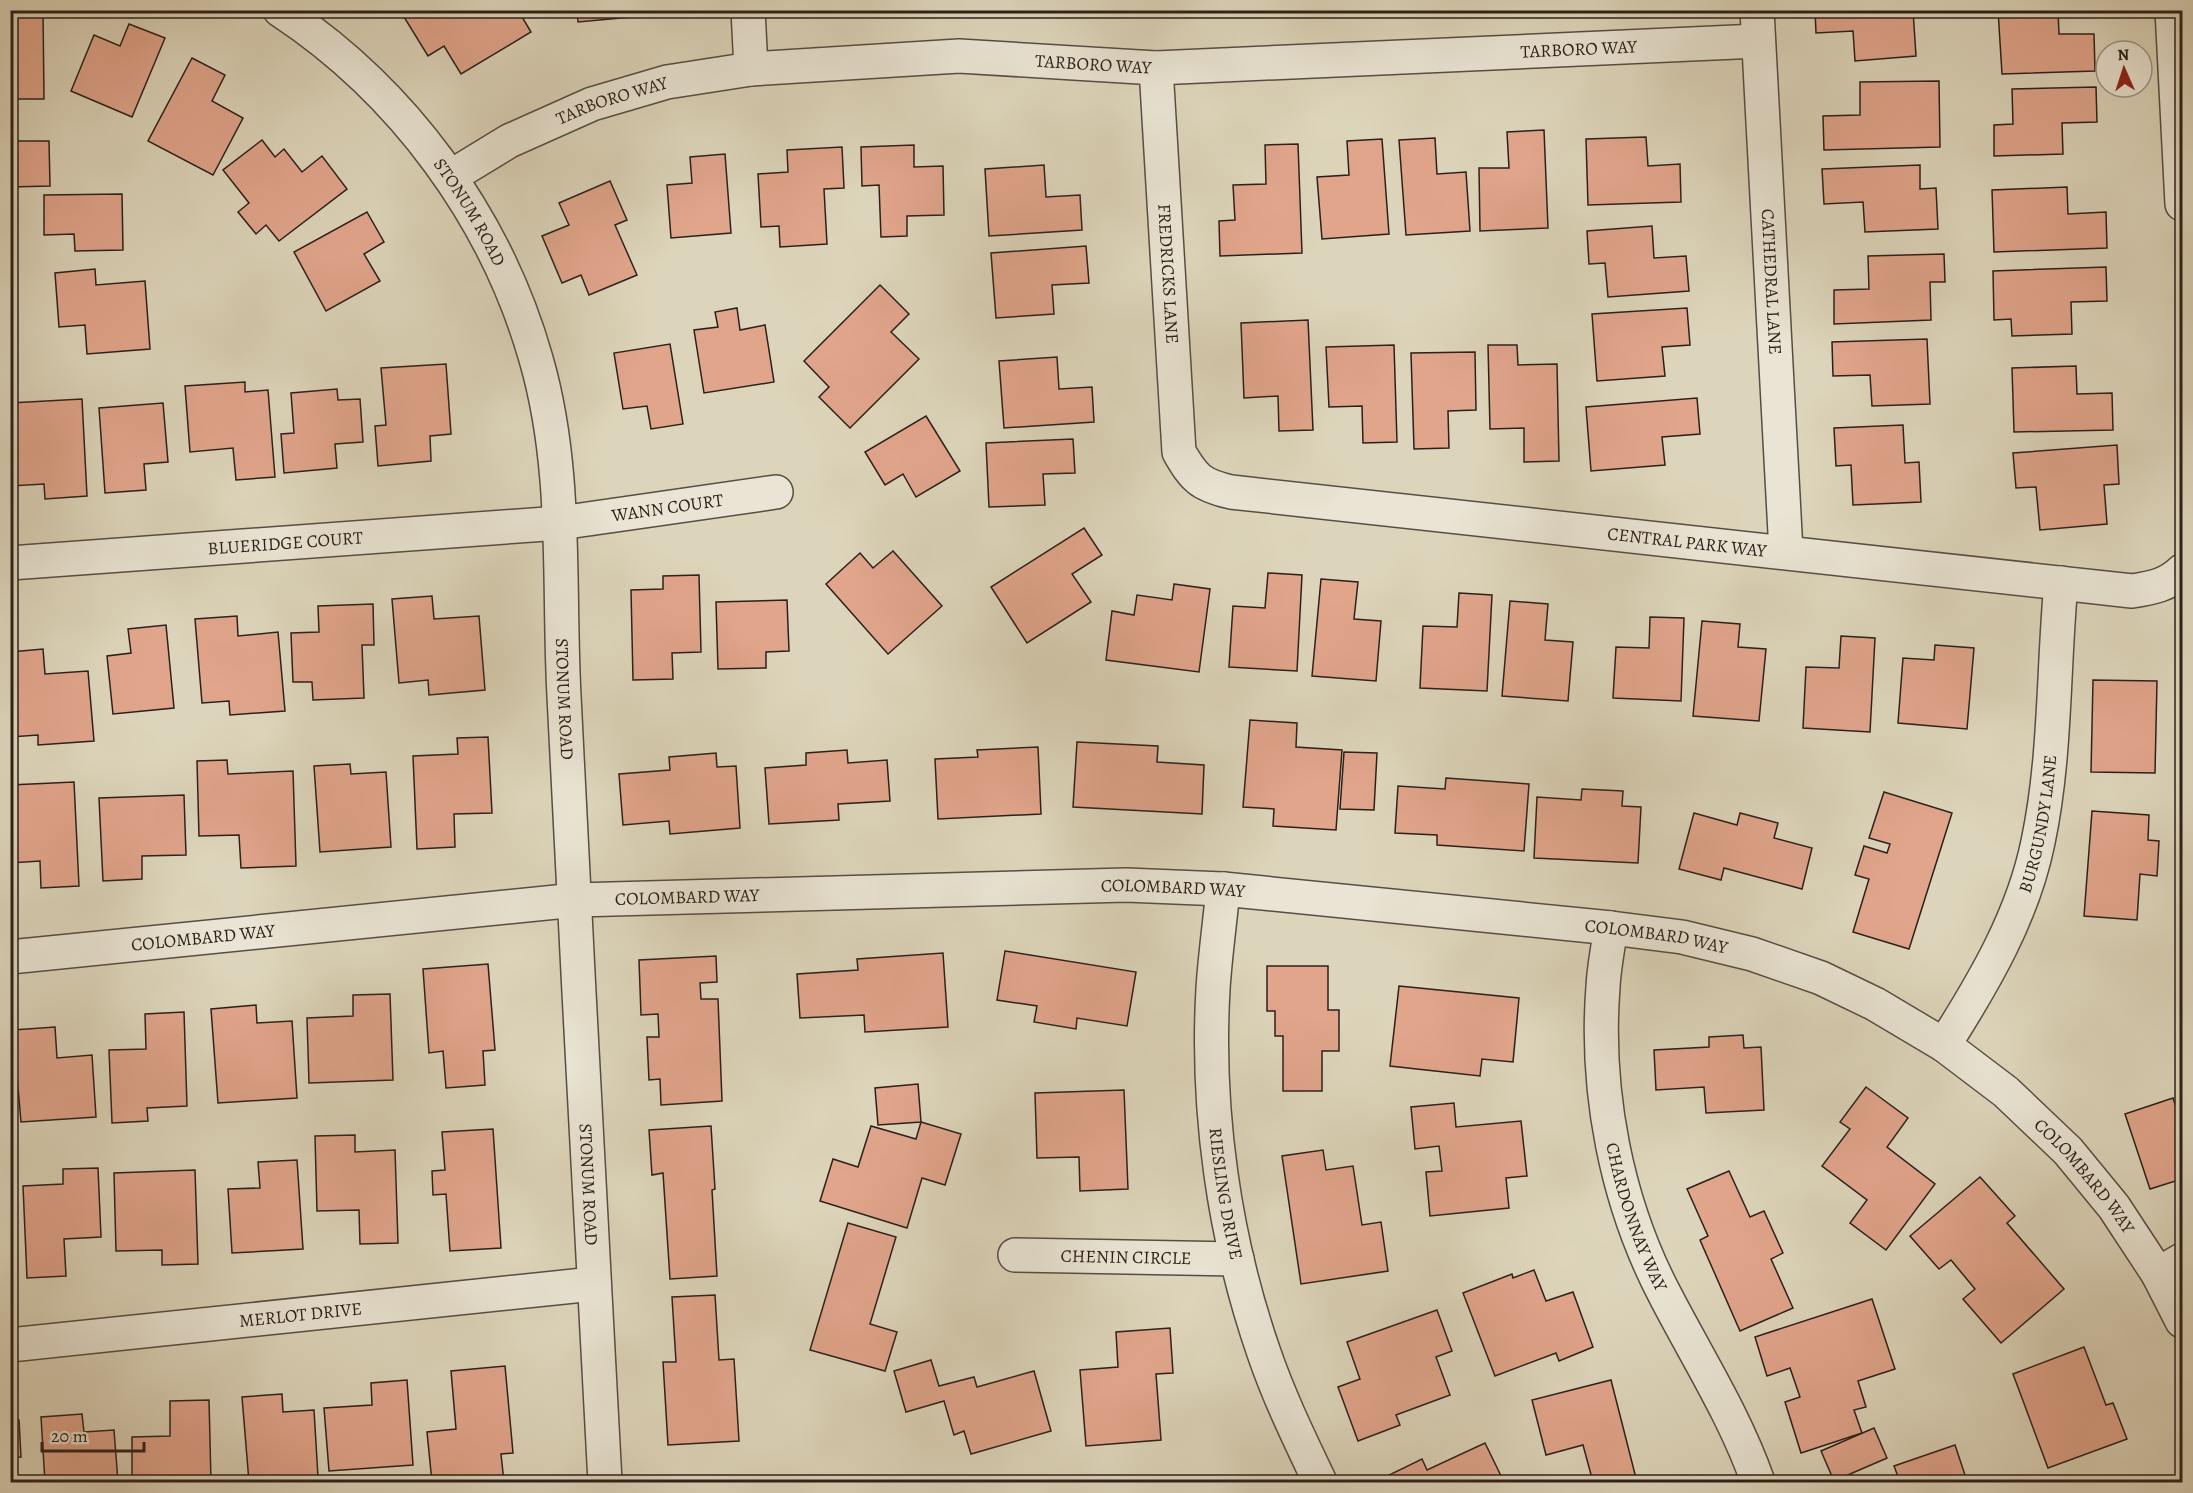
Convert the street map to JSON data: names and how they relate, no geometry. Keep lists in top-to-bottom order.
{
  "streets": {
    "street": [
      "TARBORO WAY",
      "STONUM ROAD",
      "FREDRICKS LANE",
      "CATHEDRAL LANE",
      "WANN COURT",
      "CENTRAL PARK WAY",
      "BLUERIDGE COURT",
      "BURGUNDY LANE",
      "COLOMBARD WAY",
      "RIESLING DRIVE",
      "CHARDONNAY WAY",
      "CHENIN CIRCLE",
      "MERLOT DRIVE"
    ]
  },
  "crossings": [
    ["TARBORO WAY", "STONUM ROAD"],
    ["TARBORO WAY", "FREDRICKS LANE"],
    ["TARBORO WAY", "CATHEDRAL LANE"],
    ["STONUM ROAD", "WANN COURT"],
    ["STONUM ROAD", "BLUERIDGE COURT"],
    ["STONUM ROAD", "COLOMBARD WAY"],
    ["STONUM ROAD", "MERLOT DRIVE"],
    ["FREDRICKS LANE", "CENTRAL PARK WAY"],
    ["CATHEDRAL LANE", "CENTRAL PARK WAY"],
    ["WANN COURT", "BLUERIDGE COURT"],
    ["CENTRAL PARK WAY", "BURGUNDY LANE"],
    ["BURGUNDY LANE", "COLOMBARD WAY"],
    ["COLOMBARD WAY", "RIESLING DRIVE"],
    ["COLOMBARD WAY", "CHARDONNAY WAY"],
    ["RIESLING DRIVE", "CHENIN CIRCLE"]
  ],
  "scale_bar": "20 m",
  "north": "top"
}
